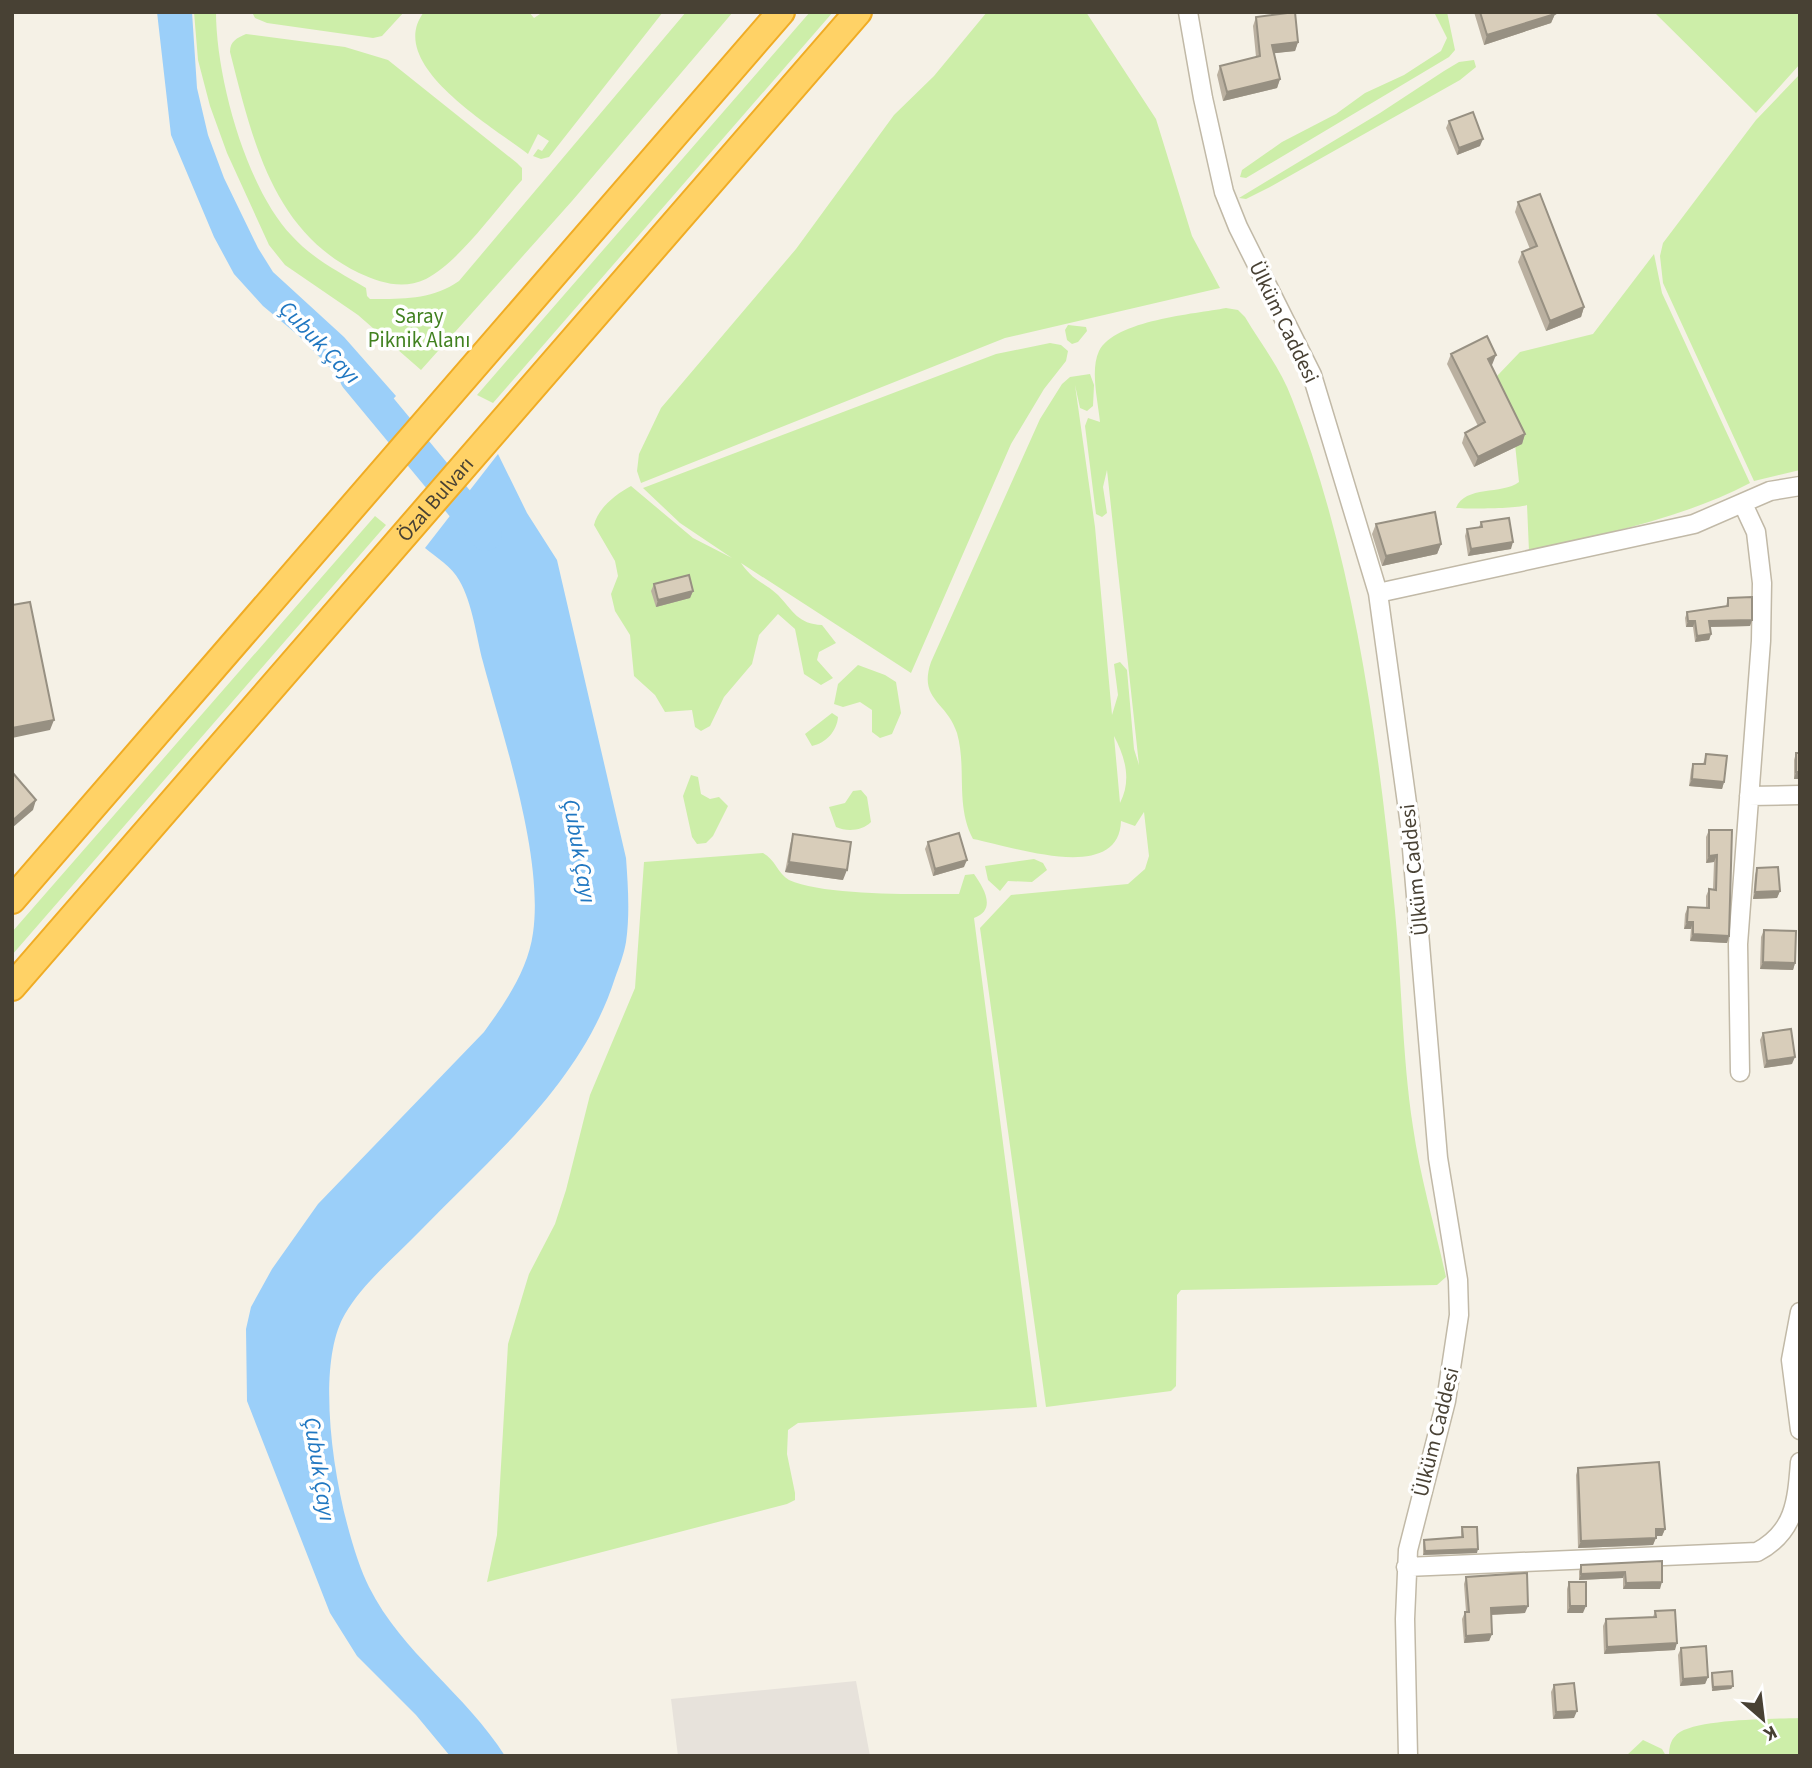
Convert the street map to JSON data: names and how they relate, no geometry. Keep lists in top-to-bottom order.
{
  "streets": {
    "highway": ["Özal Bulvarı"],
    "street": ["Ülküm Caddesi"]
  },
  "water": ["Çubuk Çayı"],
  "parks": ["Saray Piknik Alanı"],
  "north": "bottom right"
}
